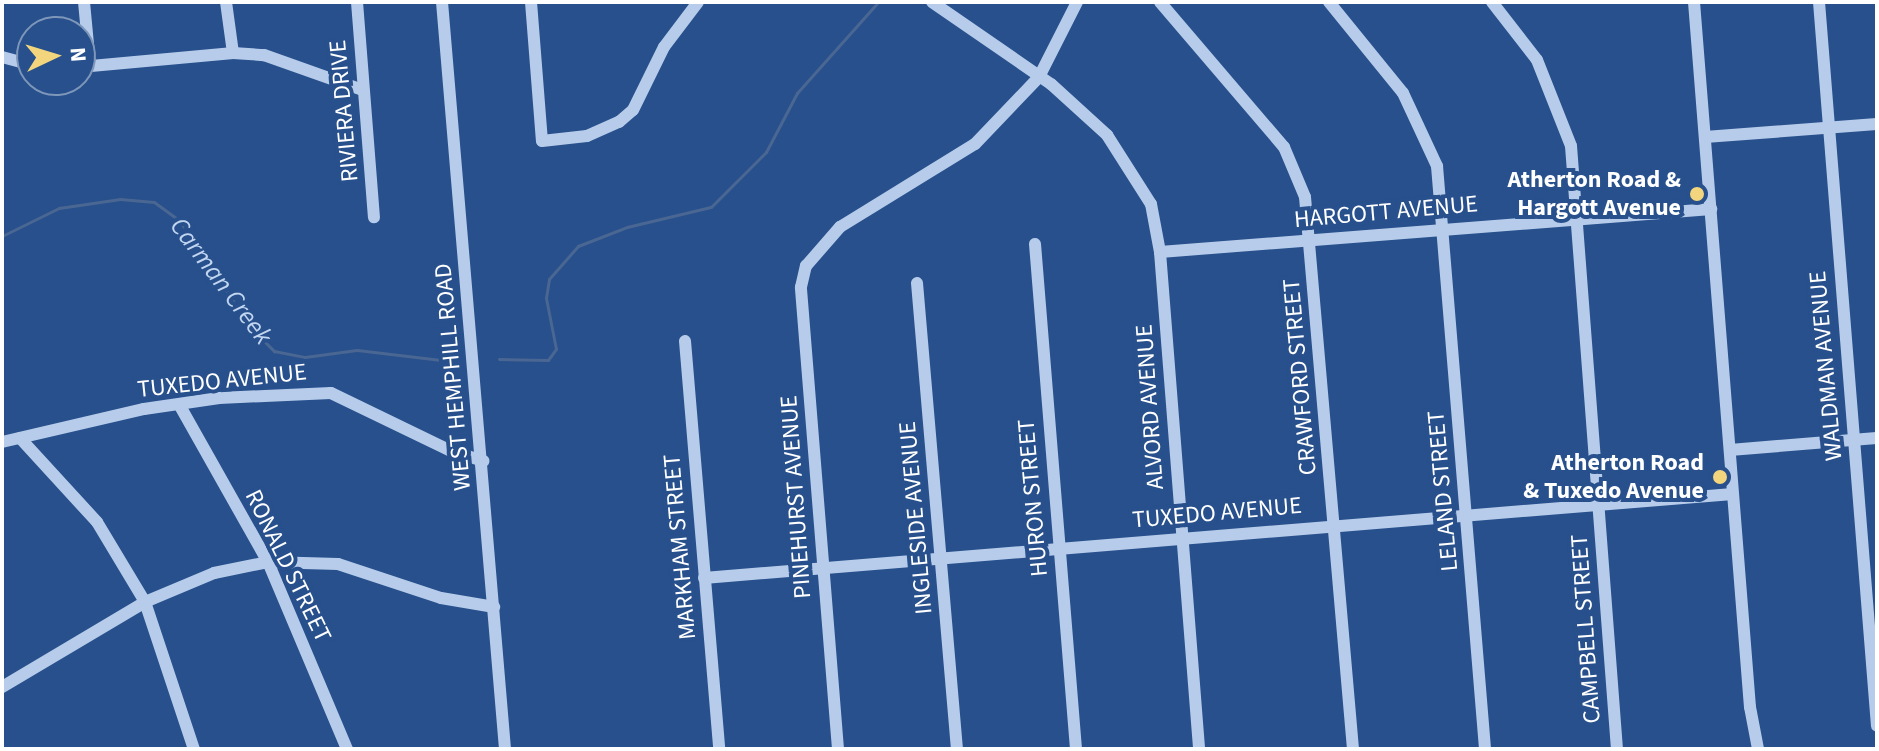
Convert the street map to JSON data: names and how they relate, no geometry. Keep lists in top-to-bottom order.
{
  "streets": {
    "street": [
      "RIVIERA DRIVE",
      "HARGOTT AVENUE",
      "WALDMAN AVENUE",
      "WEST HEMPHILL ROAD",
      "CRAWFORD STREET",
      "TUXEDO AVENUE",
      "ALVORD AVENUE",
      "LELAND STREET",
      "PINEHURST AVENUE",
      "HURON STREET",
      "INGLESIDE AVENUE",
      "MARKHAM STREET",
      "RONALD STREET",
      "CAMPBELL STREET"
    ]
  },
  "crossings": [
    ["HARGOTT AVENUE", "CRAWFORD STREET"],
    ["HARGOTT AVENUE", "ALVORD AVENUE"],
    ["HARGOTT AVENUE", "LELAND STREET"],
    ["HARGOTT AVENUE", "CAMPBELL STREET"],
    ["WEST HEMPHILL ROAD", "TUXEDO AVENUE"],
    ["CRAWFORD STREET", "TUXEDO AVENUE"],
    ["TUXEDO AVENUE", "ALVORD AVENUE"],
    ["TUXEDO AVENUE", "LELAND STREET"],
    ["TUXEDO AVENUE", "PINEHURST AVENUE"],
    ["TUXEDO AVENUE", "HURON STREET"],
    ["TUXEDO AVENUE", "INGLESIDE AVENUE"],
    ["TUXEDO AVENUE", "MARKHAM STREET"],
    ["TUXEDO AVENUE", "RONALD STREET"],
    ["TUXEDO AVENUE", "CAMPBELL STREET"],
    ["ALVORD AVENUE", "PINEHURST AVENUE"]
  ],
  "water": ["Carman Creek"],
  "places": ["Atherton Road & Hargott Avenue", "Atherton Road & Tuxedo Avenue"],
  "north": "right"
}
